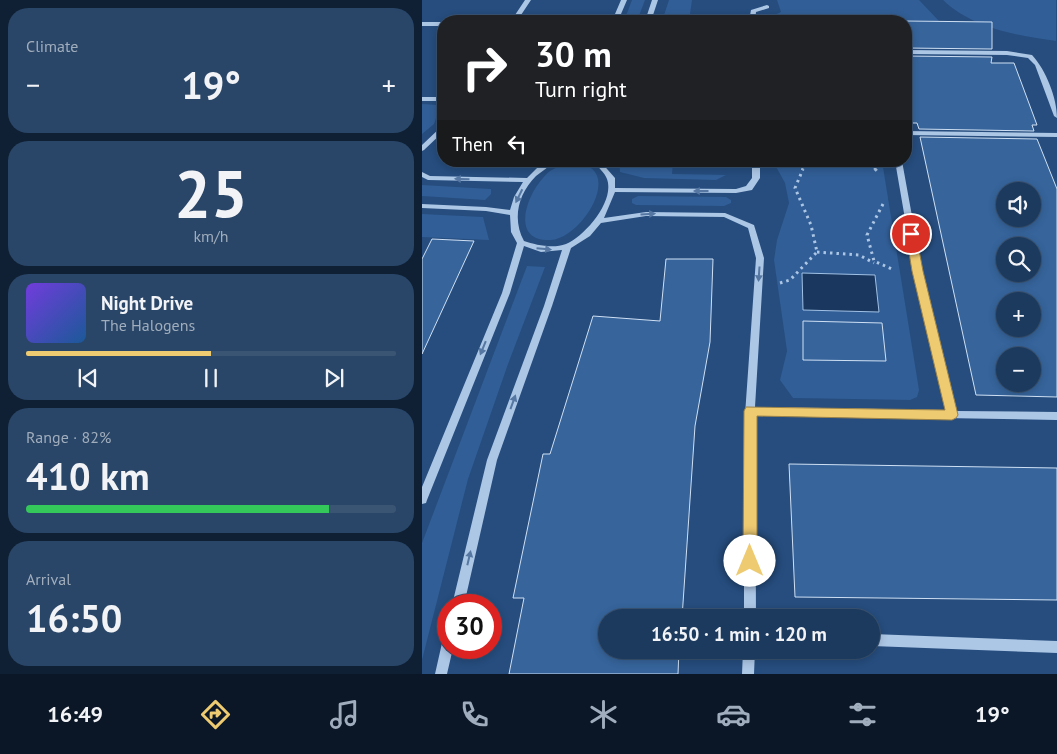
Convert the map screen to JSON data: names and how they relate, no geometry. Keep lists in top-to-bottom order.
{
  "page": {
    "tile": [
      "Climate",
      ["25", "km/h"],
      ["Range · 82%", "410 km"],
      ["Arrival", "16:50"]
    ],
    "turn": ["30 m", "Turn right"],
    "heat": ["−", "19°", "+"],
    "then": "Then",
    "map_buttons": ["+", "−"],
    "song": ["Night Drive", "The Halogens"],
    "limit": "30",
    "trip": "16:50 · 1 min · 120 m",
    "tabs": ["16:49", "19°"]
  }
}
